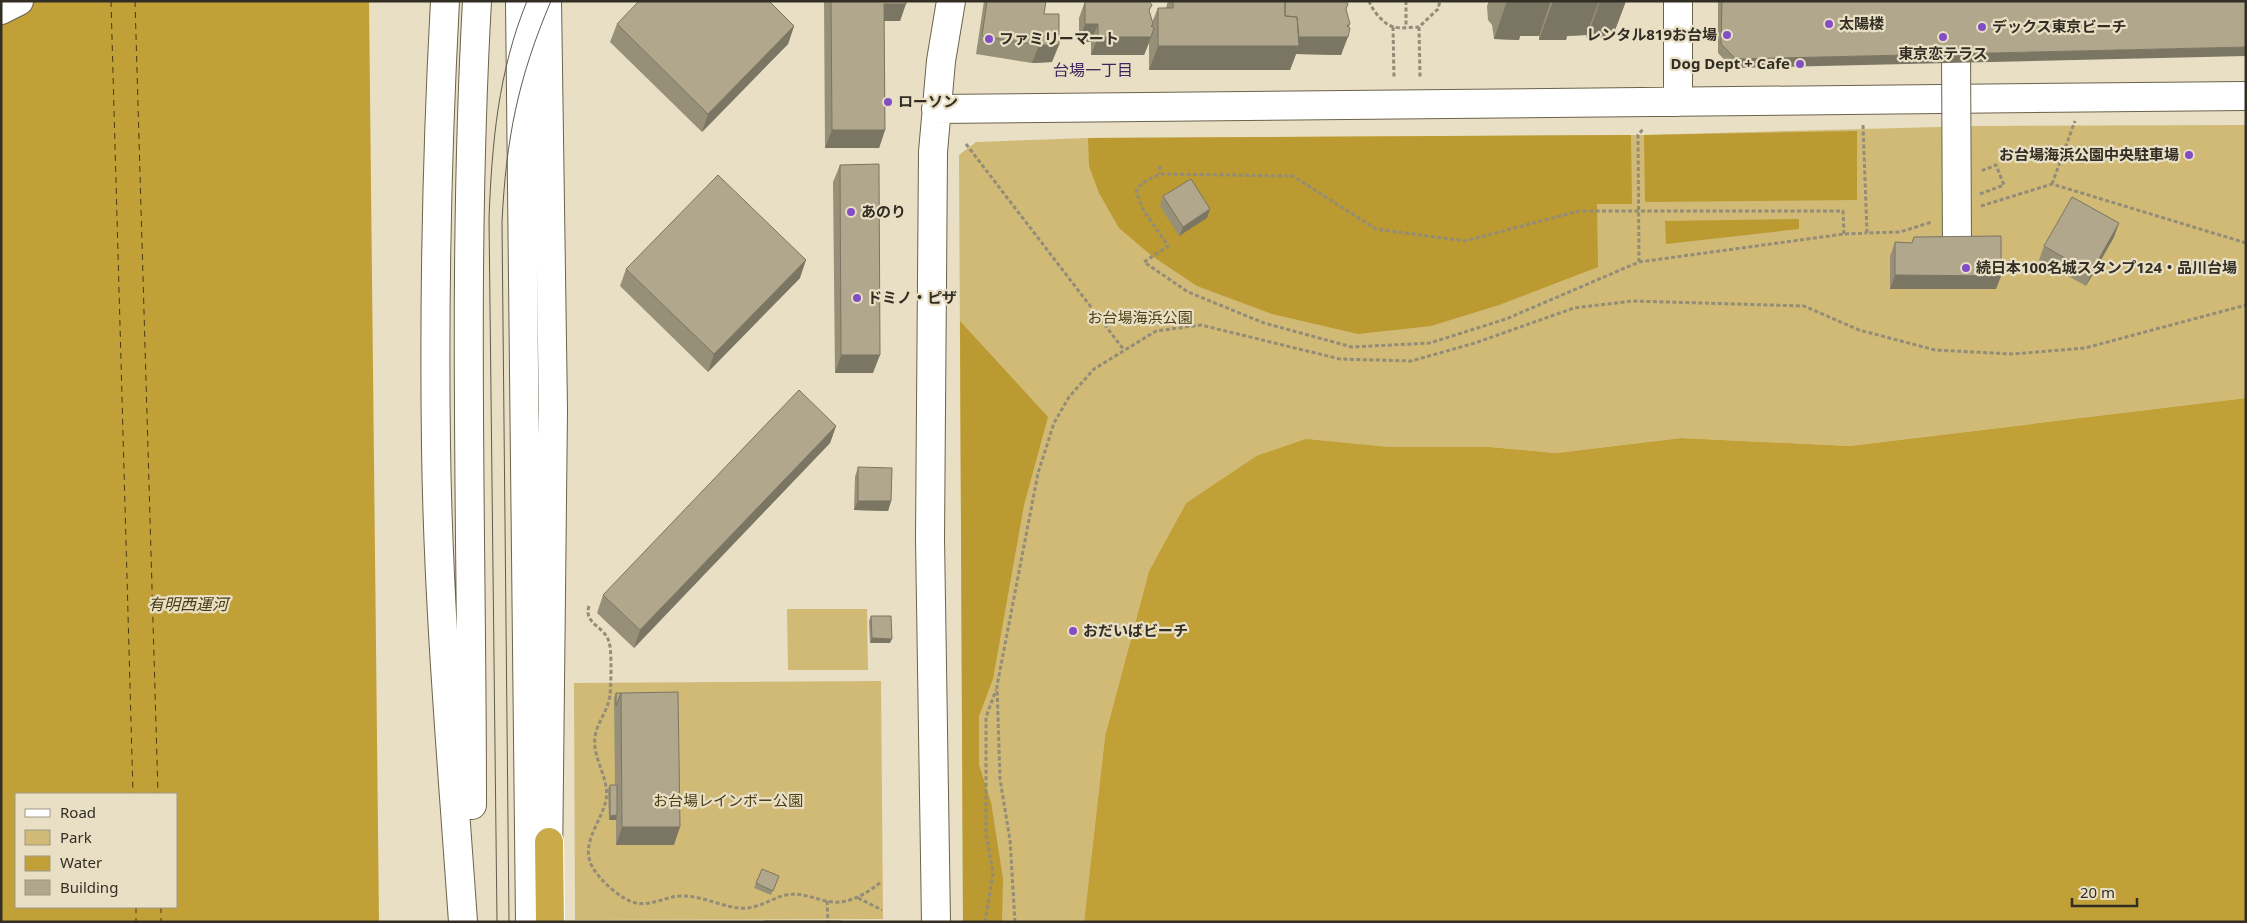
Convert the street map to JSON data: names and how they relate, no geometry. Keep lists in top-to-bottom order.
{
  "districts": ["台場一丁目"],
  "water": ["有明西運河"],
  "parks": ["お台場海浜公園", "お台場レインボー公園"],
  "places": [
    "太陽楼",
    "デックス東京ビーチ",
    "レンタル819お台場",
    "東京恋テラス",
    "ファミリーマート",
    "Dog Dept + Cafe",
    "ローソン",
    "お台場海浜公園中央駐車場",
    "あのり",
    "続日本100名城スタンプ124・品川台場",
    "ドミノ・ピザ",
    "おだいばビーチ"
  ],
  "legend": [
    "Road",
    "Park",
    "Water",
    "Building"
  ],
  "scale_bar": "20 m"
}
